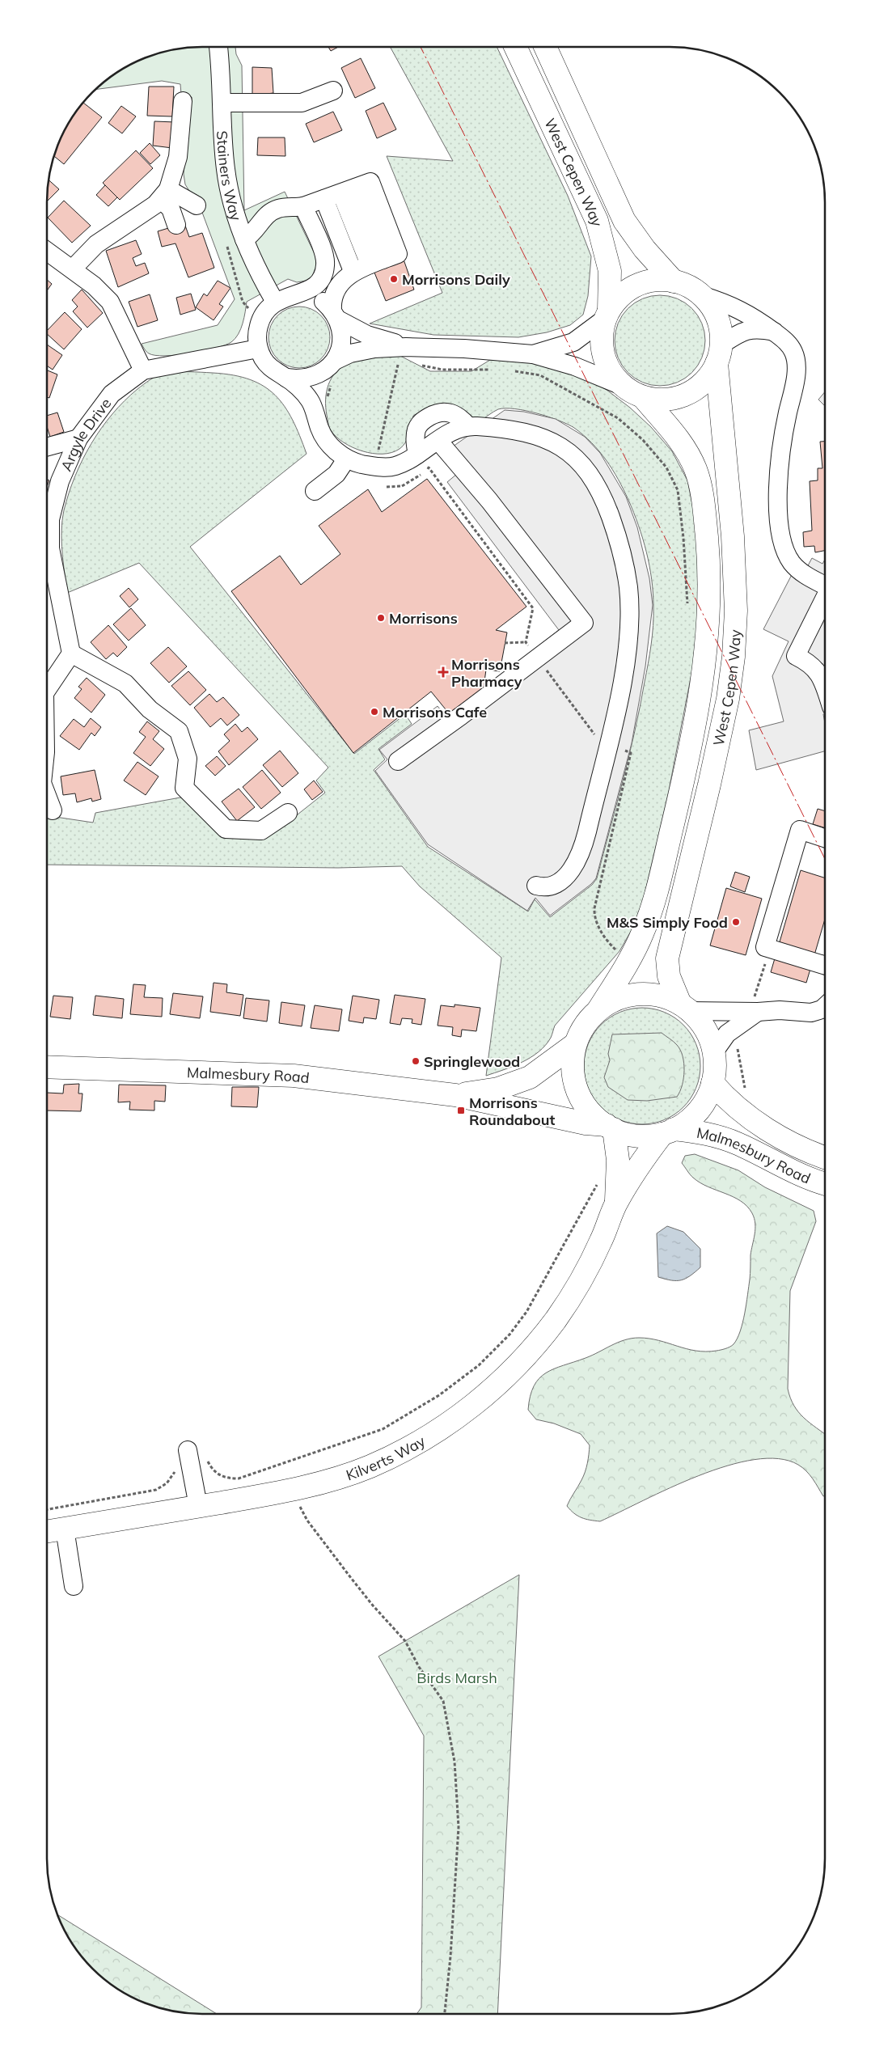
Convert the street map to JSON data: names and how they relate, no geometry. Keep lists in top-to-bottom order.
{
  "streets": {
    "main road": ["West Cepen Way", "Malmesbury Road", "Kilverts Way"],
    "street": ["Stainers Way", "Argyle Drive"]
  },
  "crossings": [
    ["West Cepen Way", "Malmesbury Road"],
    ["West Cepen Way", "Kilverts Way"],
    ["Stainers Way", "Argyle Drive"],
    ["Malmesbury Road", "Kilverts Way"]
  ],
  "parks": ["Birds Marsh"],
  "places": {
    "other": [
      "Morrisons Daily",
      "Morrisons",
      "Morrisons Cafe",
      "M&S Simply Food",
      "Springlewood"
    ],
    "health": ["Morrisons Pharmacy"],
    "transit": ["Morrisons Roundabout"]
  }
}
